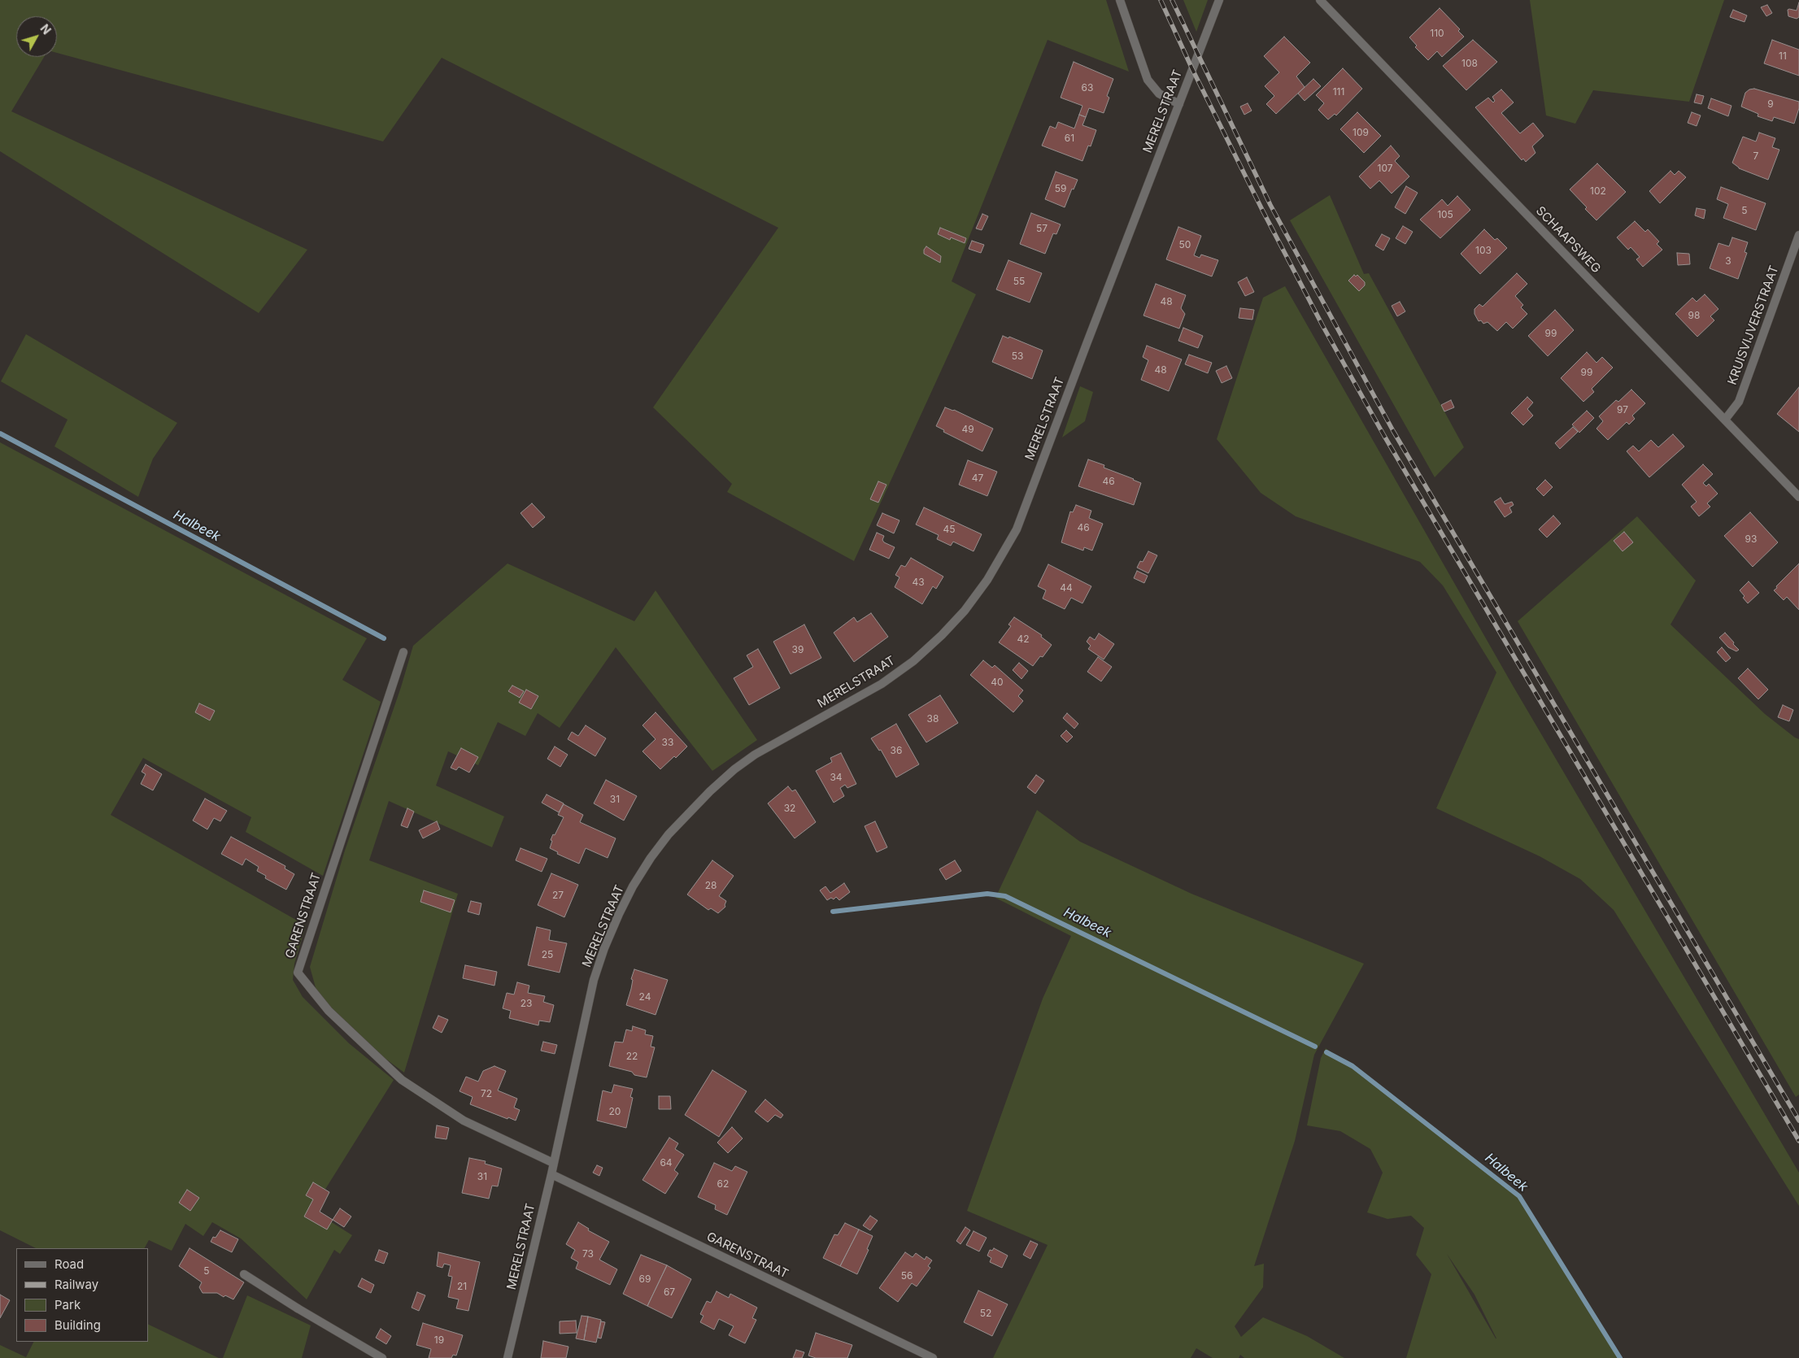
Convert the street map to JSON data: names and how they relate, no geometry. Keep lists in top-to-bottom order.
{
  "streets": {
    "street": [
      "MERELSTRAAT",
      "SCHAAPSWEG",
      "KRUISVIJVERSTRAAT",
      "GARENSTRAAT"
    ]
  },
  "crossings": [
    ["MERELSTRAAT", "GARENSTRAAT"],
    ["SCHAAPSWEG", "KRUISVIJVERSTRAAT"]
  ],
  "water": ["Halbeek"],
  "house_numbers": [
    "110",
    "11",
    "108",
    "63",
    "111",
    "9",
    "109",
    "61",
    "7",
    "107",
    "59",
    "102",
    "5",
    "105",
    "57",
    "50",
    "103",
    "3",
    "55",
    "48",
    "98",
    "99",
    "53",
    "48",
    "99",
    "97",
    "49",
    "47",
    "46",
    "46",
    "45",
    "93",
    "43",
    "44",
    "42",
    "39",
    "40",
    "38",
    "33",
    "36",
    "34",
    "31",
    "32",
    "28",
    "27",
    "25",
    "24",
    "23",
    "22",
    "72",
    "20",
    "64",
    "31",
    "62",
    "73",
    "5",
    "56",
    "69",
    "21",
    "67",
    "52",
    "19"
  ],
  "legend": [
    "Road",
    "Railway",
    "Park",
    "Building"
  ],
  "north": "top right"
}
